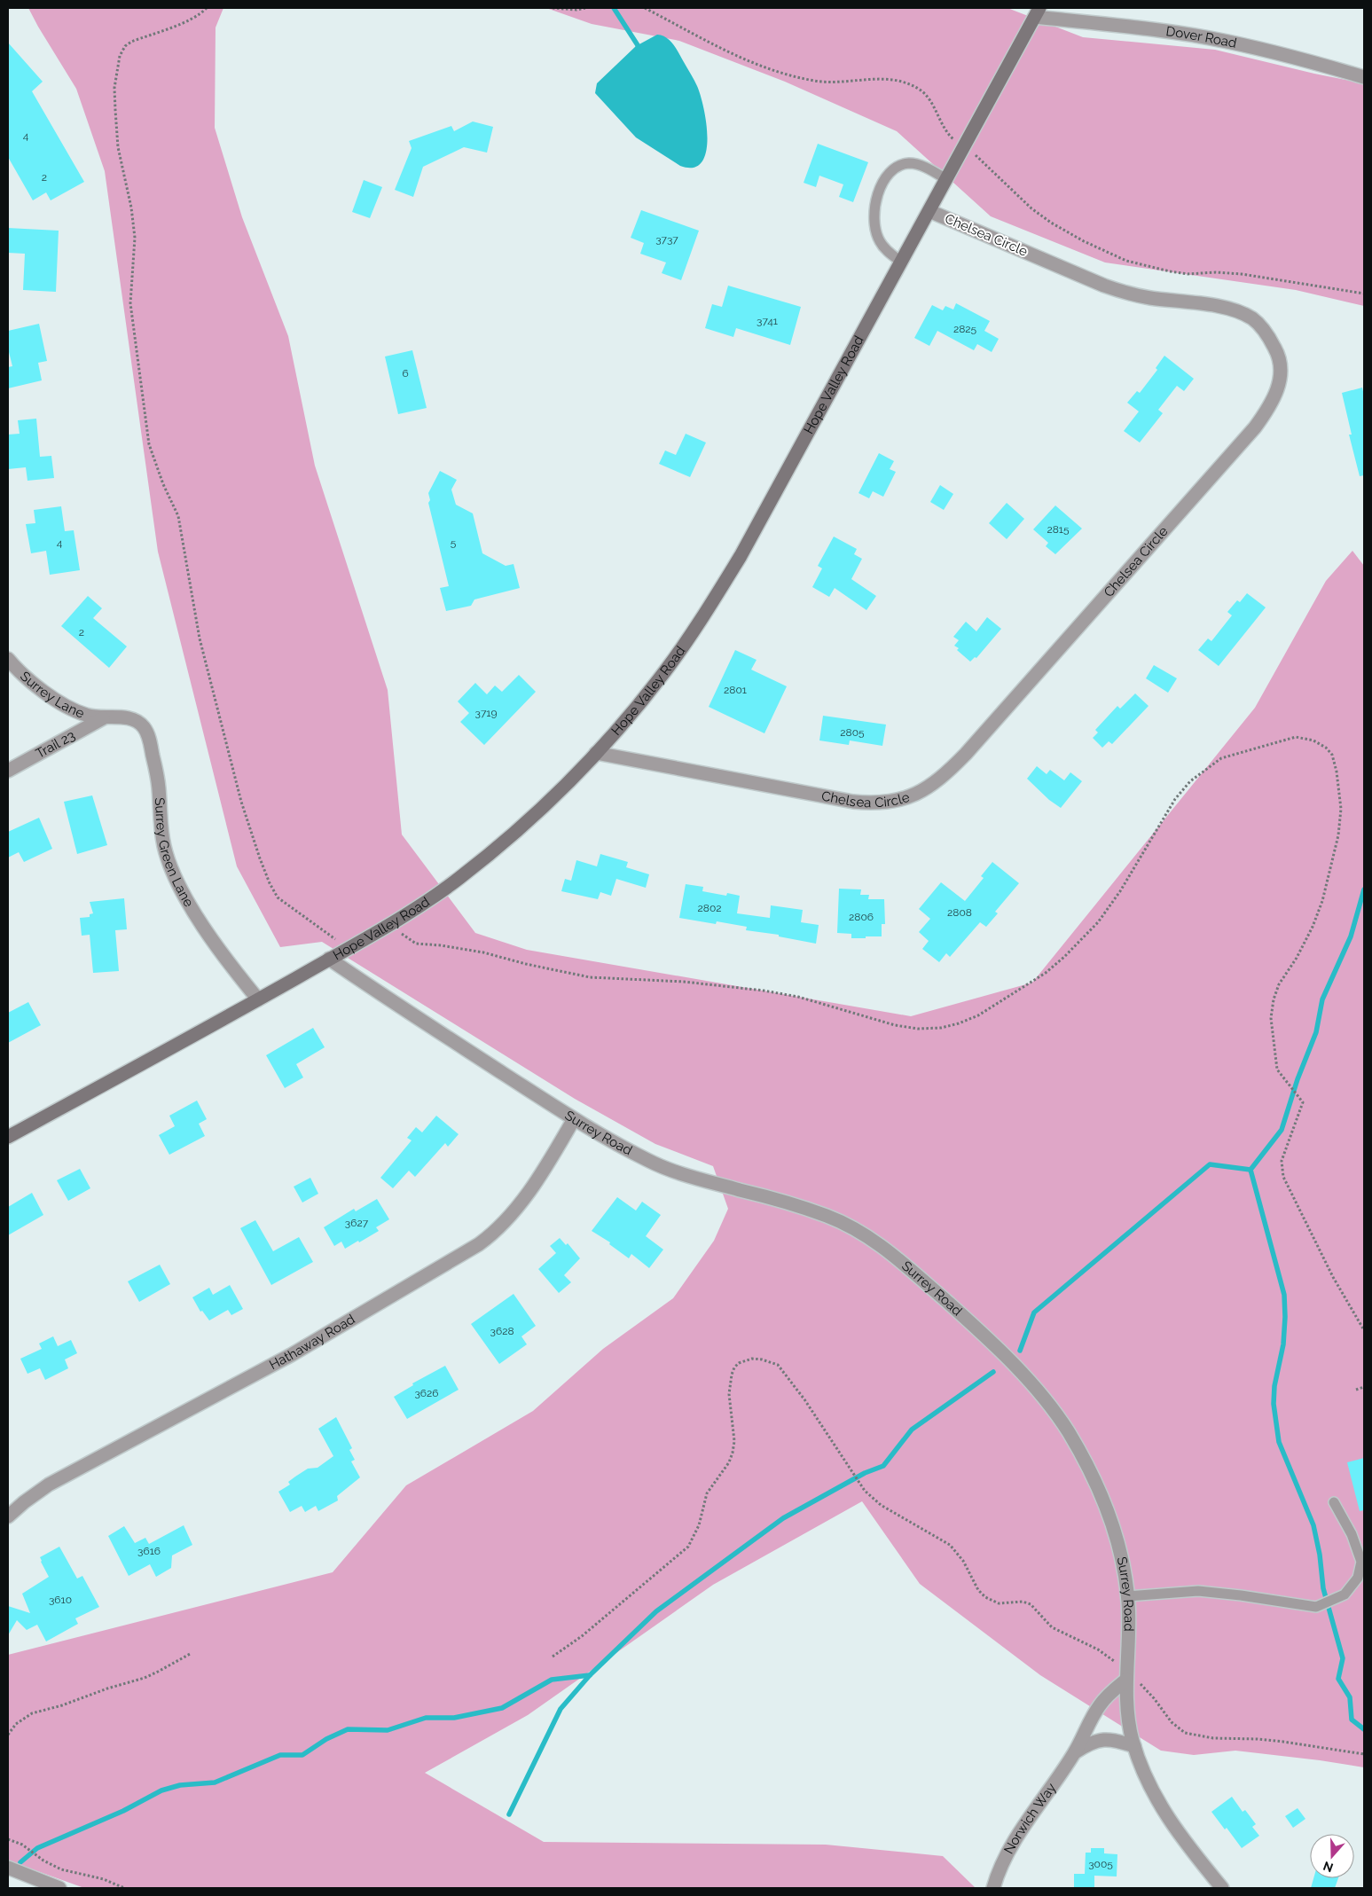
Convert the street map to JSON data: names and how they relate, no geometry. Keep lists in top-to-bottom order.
{
  "streets": {
    "main road": ["Hope Valley Road"],
    "street": [
      "Dover Road",
      "Chelsea Circle",
      "Surrey Lane",
      "Trail 23",
      "Surrey Green Lane",
      "Surrey Road",
      "Hathaway Road",
      "Norwich Way"
    ]
  },
  "crossings": [
    ["Dover Road", "Hope Valley Road"],
    ["Chelsea Circle", "Hope Valley Road"],
    ["Hope Valley Road", "Surrey Green Lane"],
    ["Hope Valley Road", "Surrey Road"],
    ["Surrey Lane", "Trail 23"],
    ["Surrey Lane", "Surrey Green Lane"],
    ["Trail 23", "Surrey Green Lane"],
    ["Surrey Road", "Hathaway Road"],
    ["Surrey Road", "Norwich Way"]
  ],
  "house_numbers": [
    "4",
    "2",
    "3737",
    "3741",
    "2825",
    "6",
    "2815",
    "4",
    "5",
    "2",
    "2801",
    "3719",
    "2805",
    "2802",
    "2808",
    "2806",
    "3627",
    "3628",
    "3626",
    "3616",
    "3610",
    "3005"
  ],
  "north": "bottom"
}
